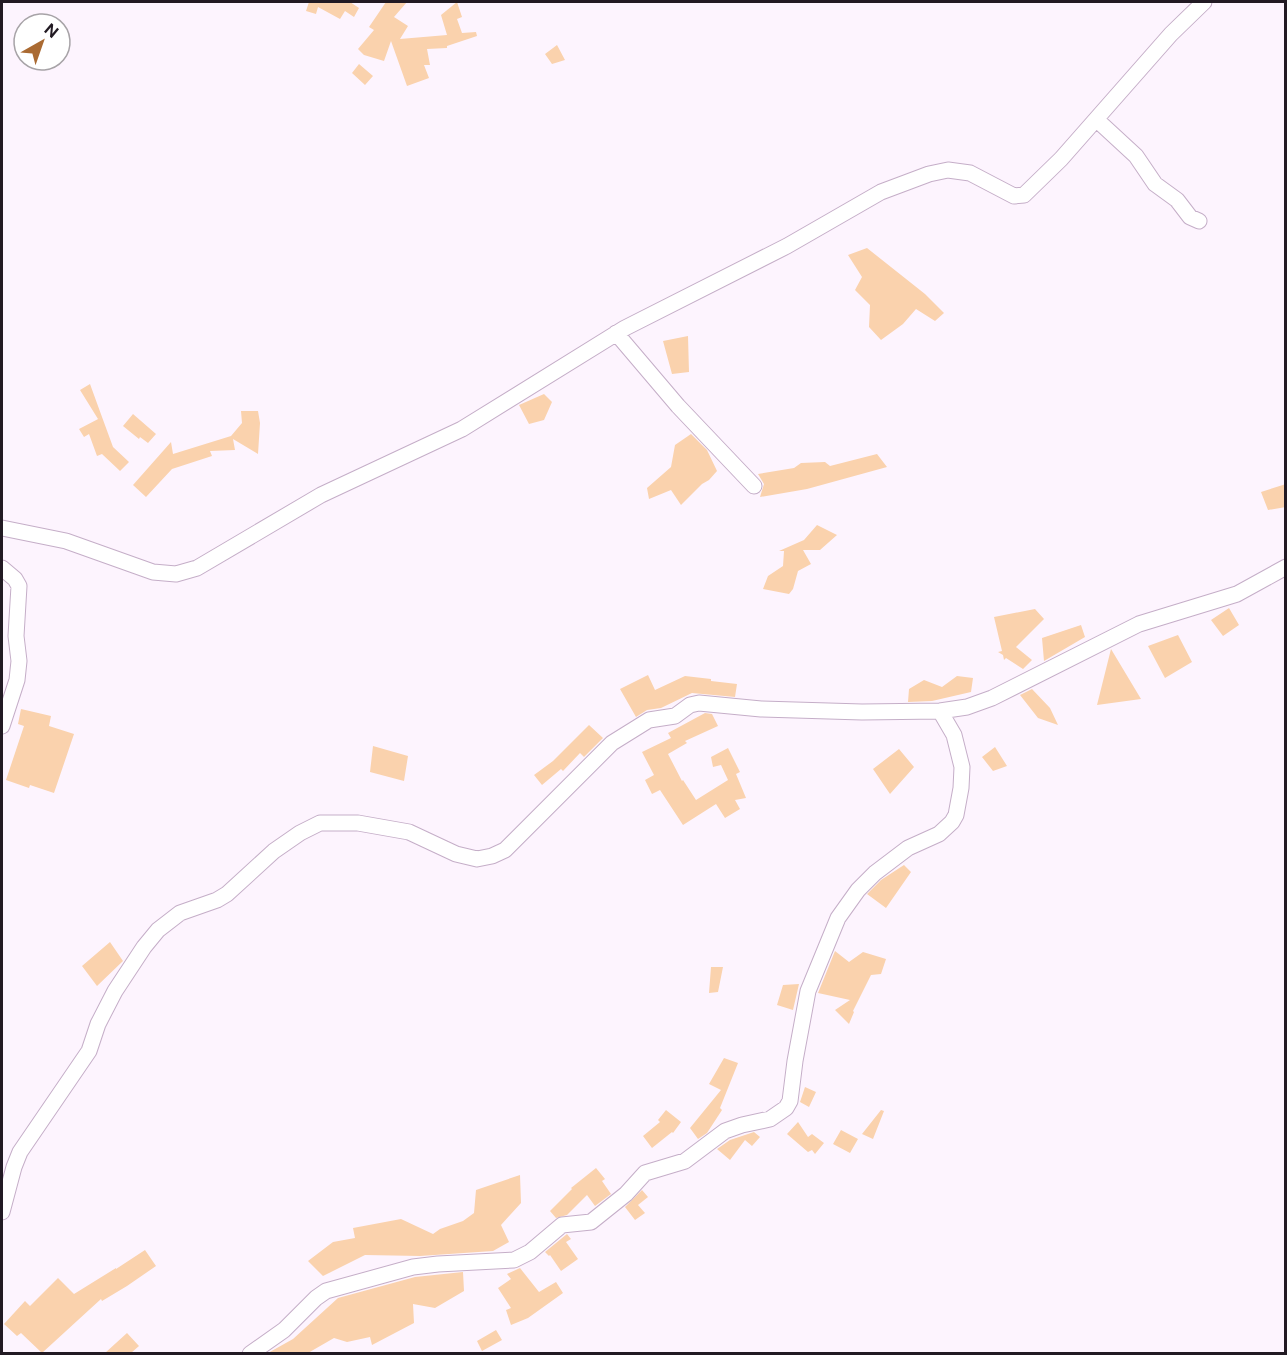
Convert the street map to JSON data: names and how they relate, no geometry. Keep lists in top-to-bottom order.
{
  "north": "top right"
}
